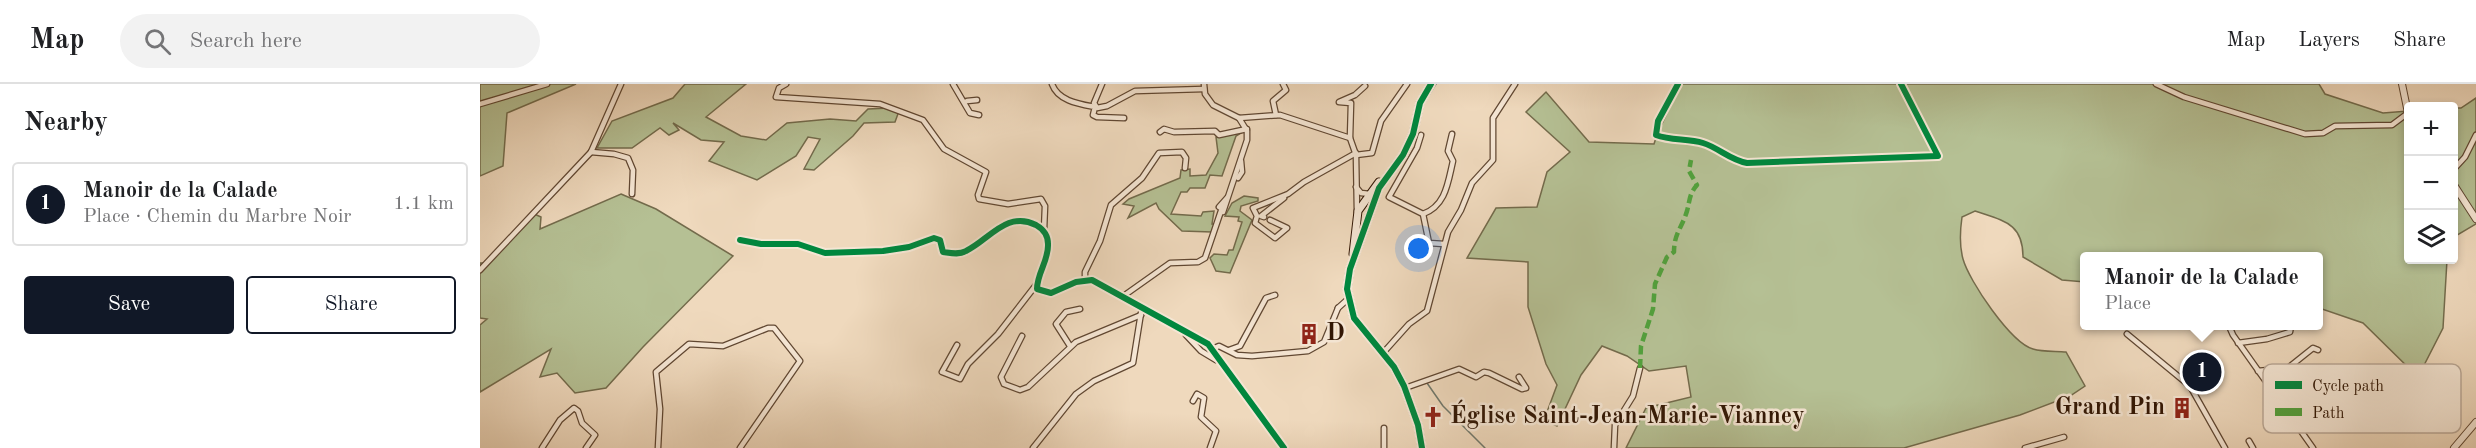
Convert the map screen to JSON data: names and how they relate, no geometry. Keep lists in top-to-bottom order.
{
  "places": {
    "building": ["D", "Grand Pin"],
    "church": ["Église Saint-Jean-Marie-Vianney"]
  },
  "legend": ["Cycle path", "Path"],
  "page": {
    "header": "Map",
    "search": "Search here",
    "nav": ["Map", "Layers", "Share"],
    "heading": "Nearby",
    "map_buttons": ["+", "−"],
    "list": [
      {
        "mark": "1",
        "name": "Manoir de la Calade",
        "note": "Place · Chemin du Marbre Noir",
        "value": "1.1 km"
      }
    ],
    "popup": ["Manoir de la Calade", "Place"],
    "buttons": ["Save", "Share"],
    "pins": "1"
  }
}
